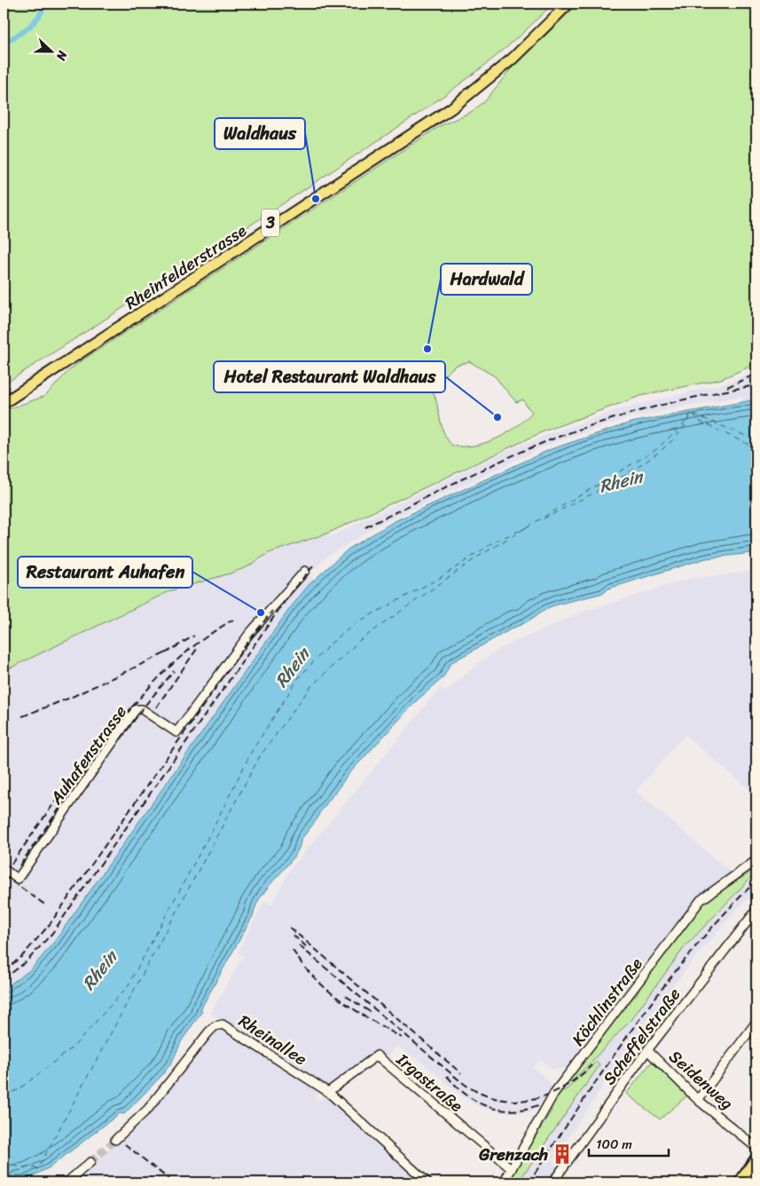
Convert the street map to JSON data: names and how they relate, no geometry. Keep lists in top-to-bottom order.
{
  "streets": {
    "main road": ["3", "Rheinfelderstrasse"],
    "street": [
      "Auhafenstrasse",
      "Köchlinstraße",
      "Scheffelstraße",
      "Rheinallee",
      "Seidenweg",
      "Irgastraße"
    ]
  },
  "crossings": [
    ["Köchlinstraße", "Irgastraße"],
    ["Scheffelstraße", "Seidenweg"],
    ["Rheinallee", "Irgastraße"]
  ],
  "water": ["Rhein"],
  "places": {
    "other": [
      "Waldhaus",
      "Hardwald",
      "Hotel Restaurant Waldhaus",
      "Restaurant Auhafen"
    ],
    "building": ["Grenzach"]
  },
  "scale_bar": "100 m",
  "north": "right"
}
